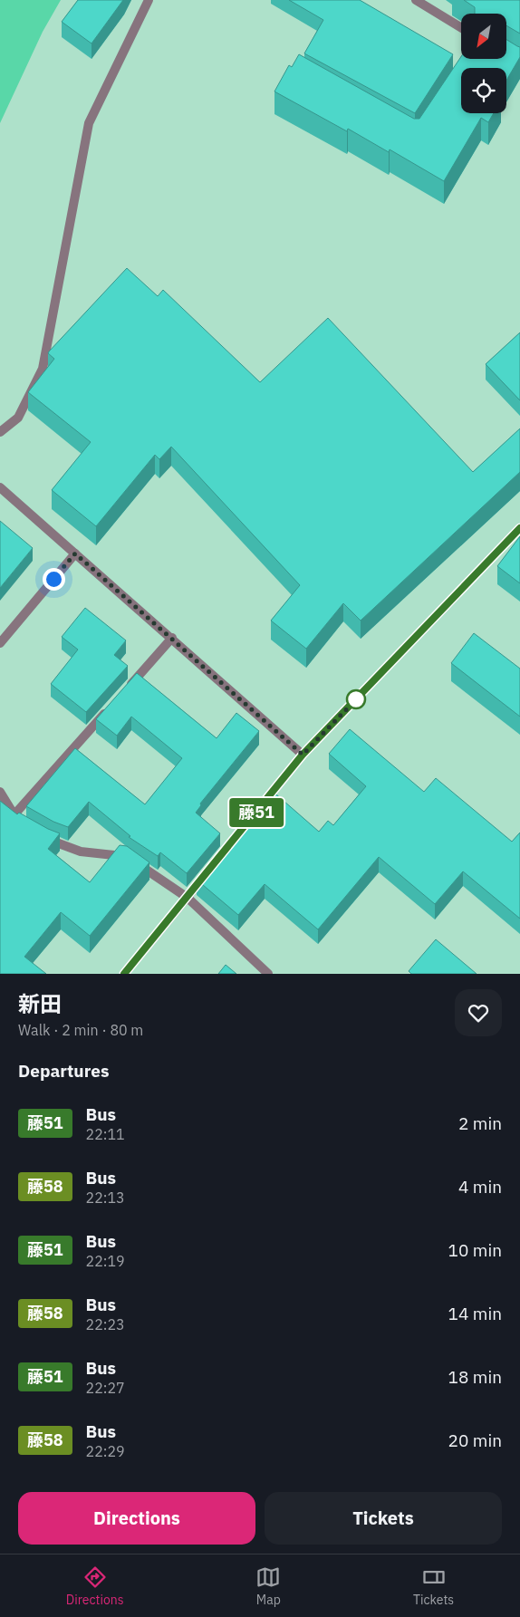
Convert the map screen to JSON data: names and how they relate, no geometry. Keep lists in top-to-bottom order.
{
  "lines": ["bus line 藤51"],
  "north": "bottom left",
  "page": {
    "on_map": "藤51",
    "heading": [
      ["新田", "Walk · 2 min · 80 m"],
      "Departures"
    ],
    "list": [
      {
        "mark": "藤51",
        "name": "Bus",
        "note": "22:11",
        "value": "2 min"
      },
      {
        "mark": "藤58",
        "name": "Bus",
        "note": "22:13",
        "value": "4 min"
      },
      {
        "mark": "藤51",
        "name": "Bus",
        "note": "22:19",
        "value": "10 min"
      },
      {
        "mark": "藤58",
        "name": "Bus",
        "note": "22:23",
        "value": "14 min"
      },
      {
        "mark": "藤51",
        "name": "Bus",
        "note": "22:27",
        "value": "18 min"
      },
      {
        "mark": "藤58",
        "name": "Bus",
        "note": "22:29",
        "value": "20 min"
      }
    ],
    "buttons": ["Directions", "Tickets"],
    "tabs": ["Directions", "Map", "Tickets"]
  }
}
